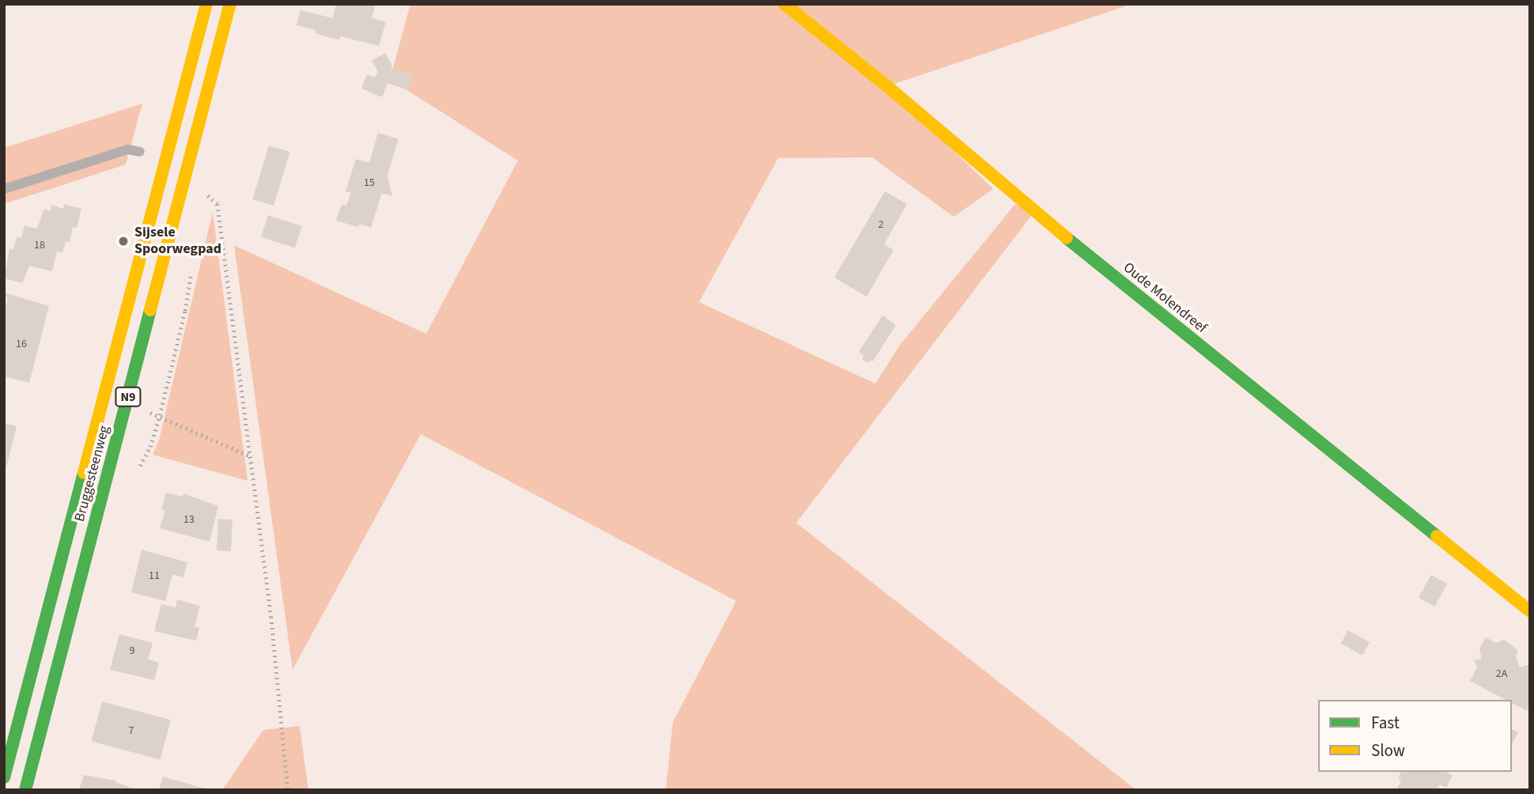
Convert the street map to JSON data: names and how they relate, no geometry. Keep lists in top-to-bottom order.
{
  "streets": {
    "main road": ["Oude Molendreef", "N9", "Bruggesteenweg"]
  },
  "places": ["Sijsele Spoorwegpad"],
  "house_numbers": [
    "15",
    "2",
    "18",
    "16",
    "13",
    "11",
    "9",
    "2A",
    "7"
  ],
  "legend": ["Fast", "Slow"]
}
